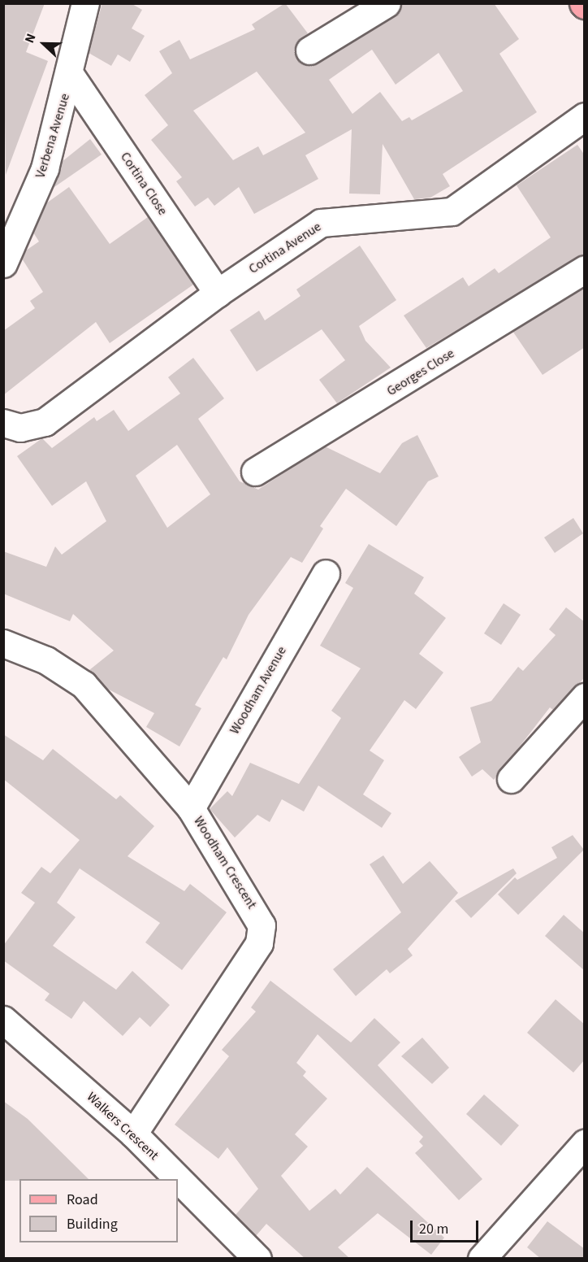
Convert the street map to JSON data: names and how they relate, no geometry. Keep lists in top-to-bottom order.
{
  "streets": {
    "street": [
      "Verbena Avenue",
      "Cortina Close",
      "Cortina Avenue",
      "Georges Close",
      "Woodham Avenue",
      "Woodham Crescent",
      "Walkers Crescent"
    ]
  },
  "crossings": [
    ["Verbena Avenue", "Cortina Close"],
    ["Cortina Close", "Cortina Avenue"],
    ["Woodham Avenue", "Woodham Crescent"],
    ["Woodham Crescent", "Walkers Crescent"]
  ],
  "legend": ["Road", "Building"],
  "scale_bar": "20 m",
  "north": "left"
}
